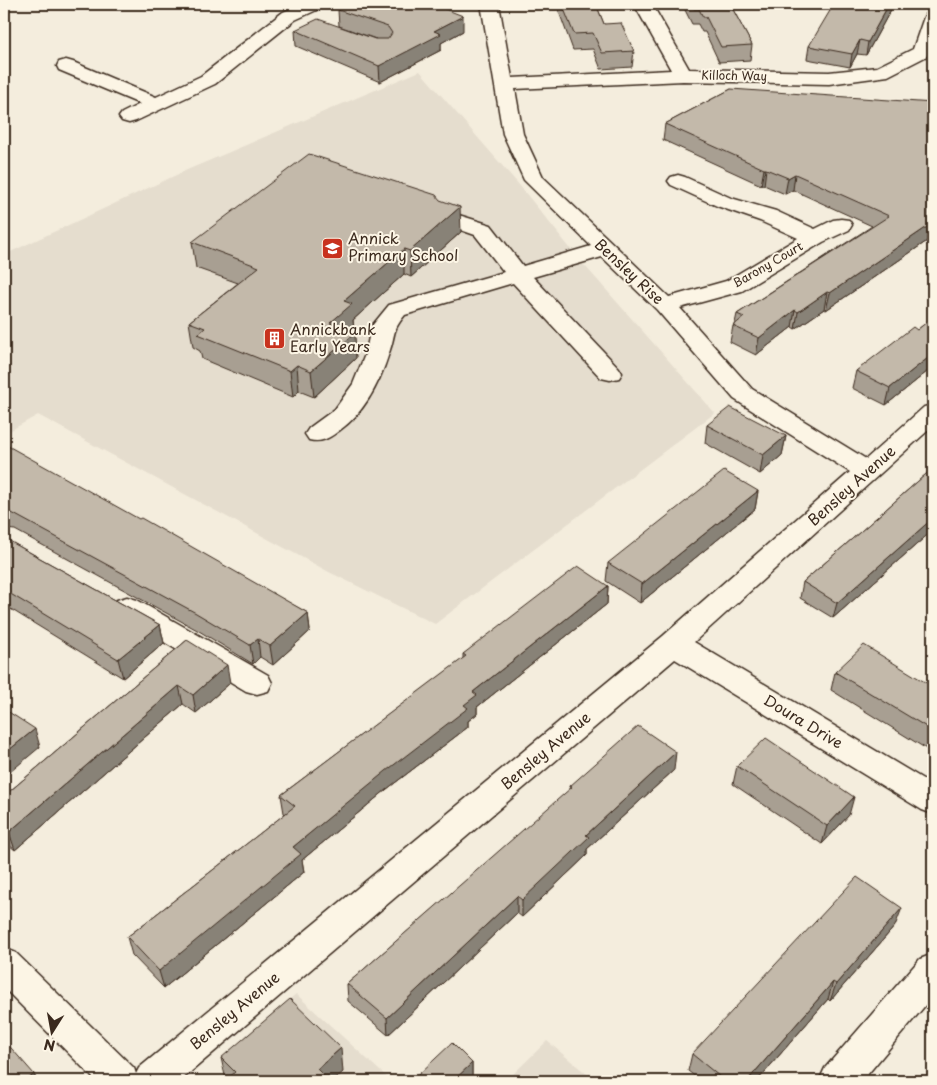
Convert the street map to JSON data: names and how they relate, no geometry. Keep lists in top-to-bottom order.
{
  "streets": {
    "street": [
      "Killoch Way",
      "Barony Court",
      "Bensley Rise",
      "Bensley Avenue",
      "Doura Drive"
    ]
  },
  "crossings": [
    ["Killoch Way", "Bensley Rise"],
    ["Barony Court", "Bensley Rise"],
    ["Bensley Rise", "Bensley Avenue"],
    ["Bensley Avenue", "Doura Drive"]
  ],
  "places": {
    "school or university": ["Annick Primary School"],
    "building": ["Annickbank Early Years"]
  },
  "north": "bottom"
}
